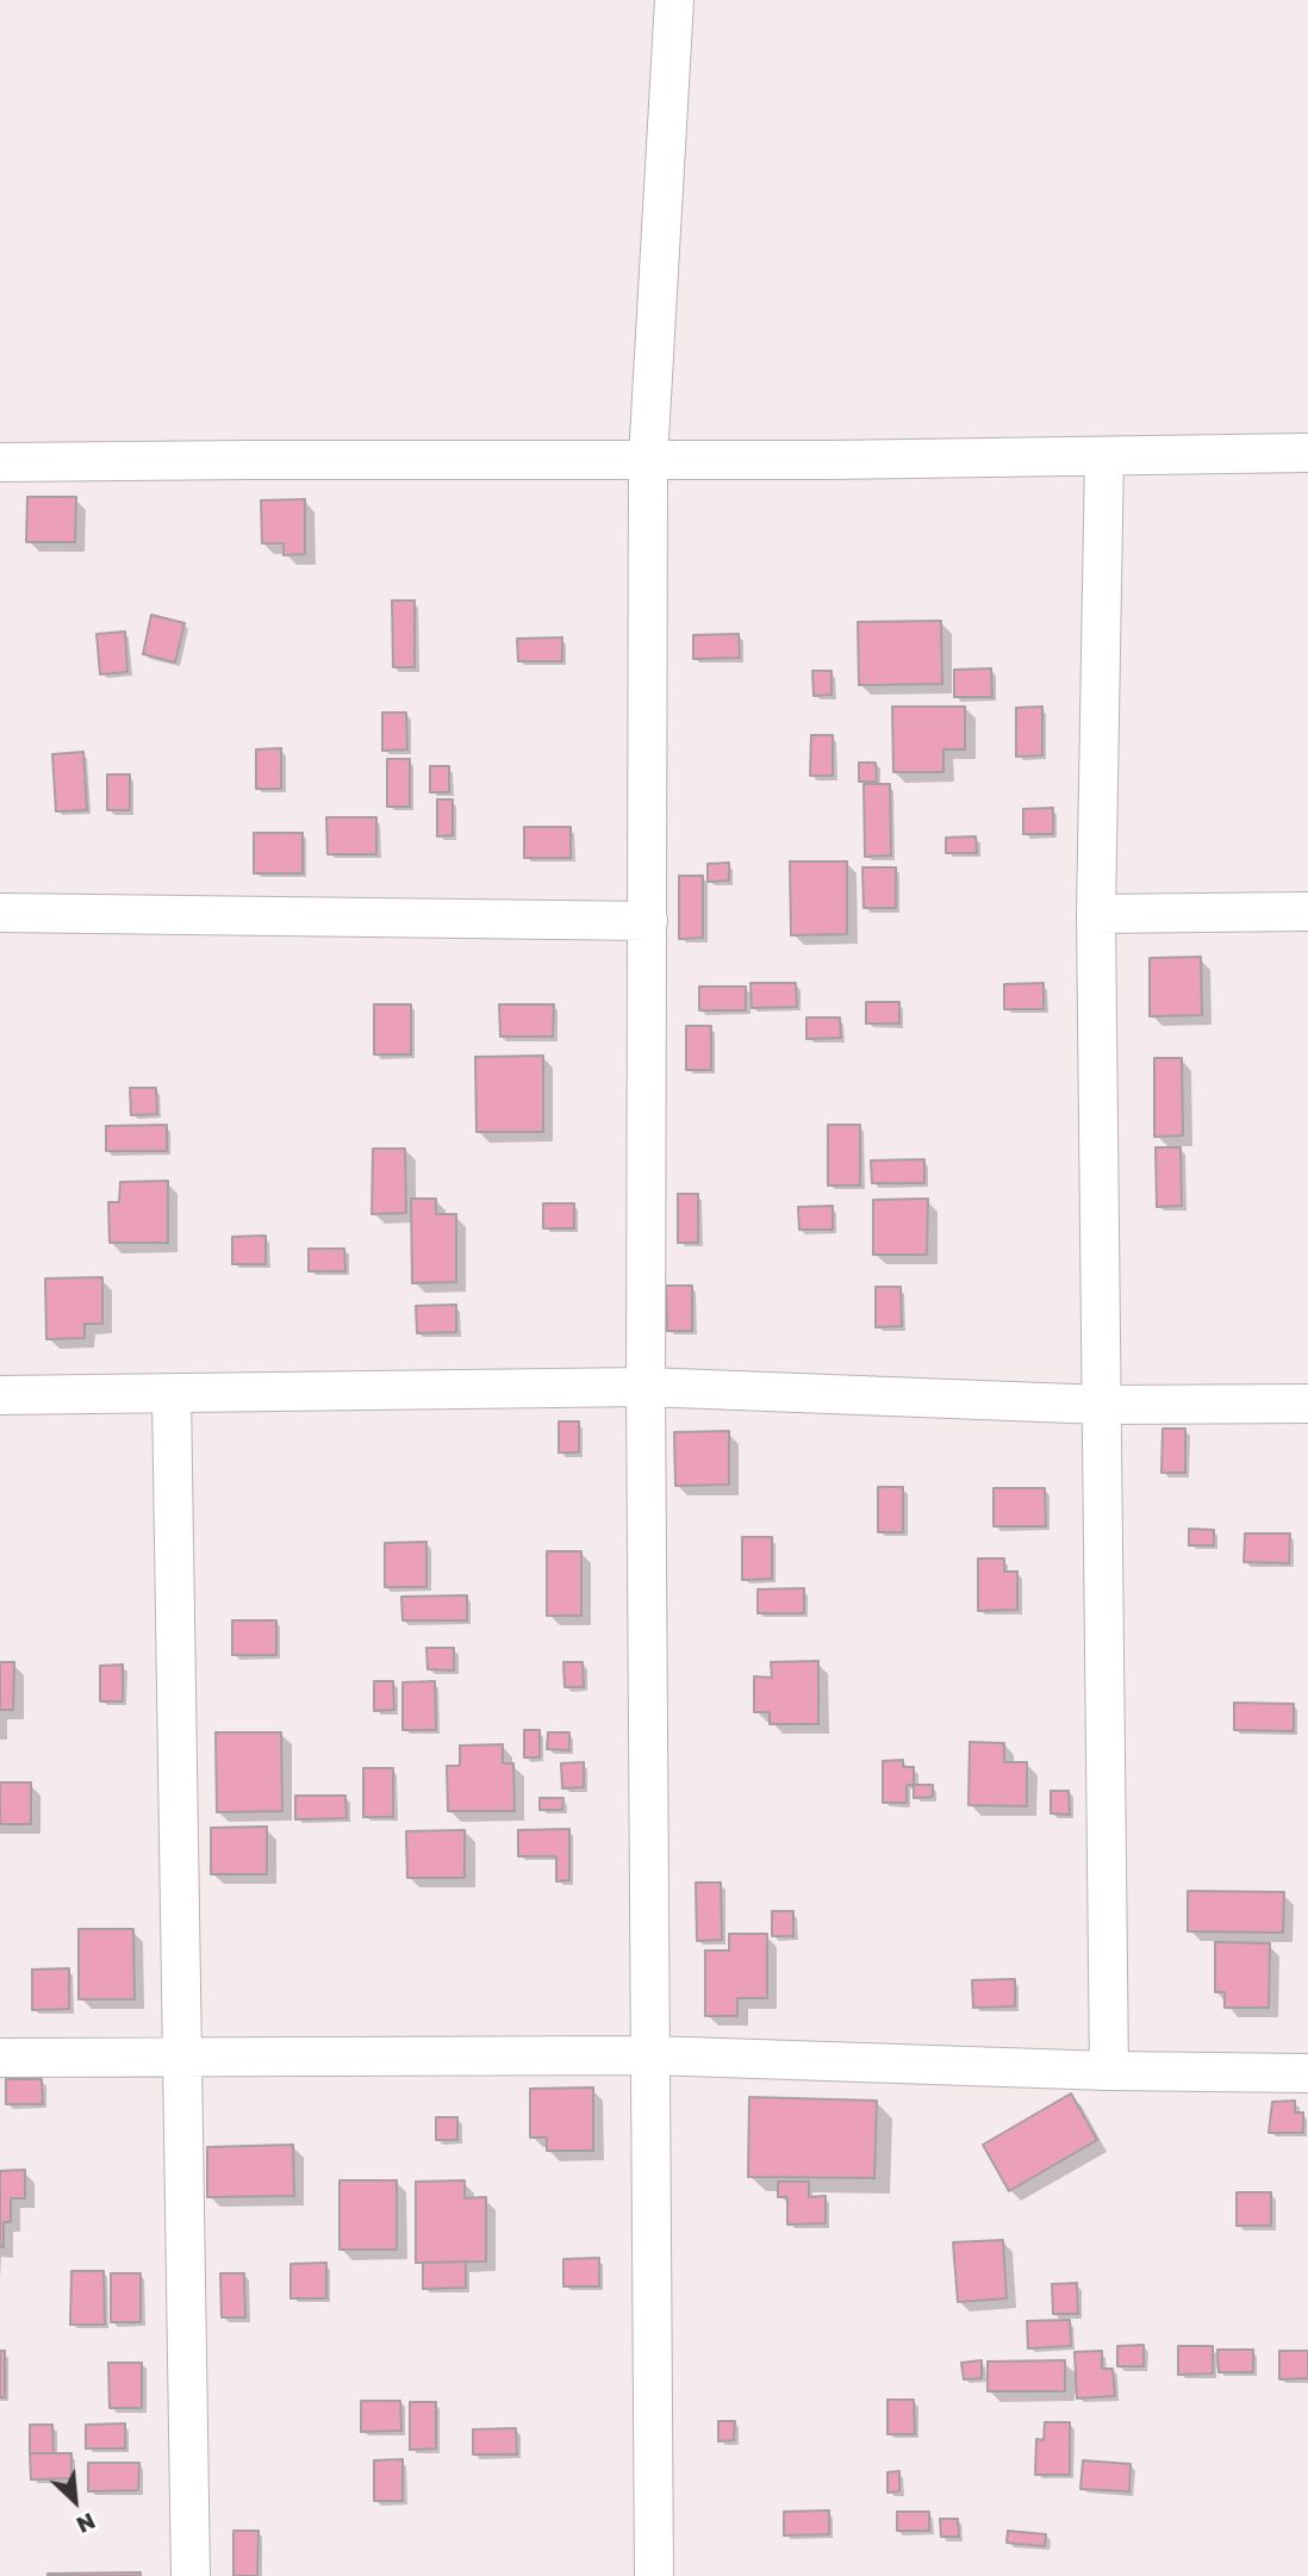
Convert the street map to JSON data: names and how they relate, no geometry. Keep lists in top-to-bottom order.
{
  "north": "bottom right"
}
